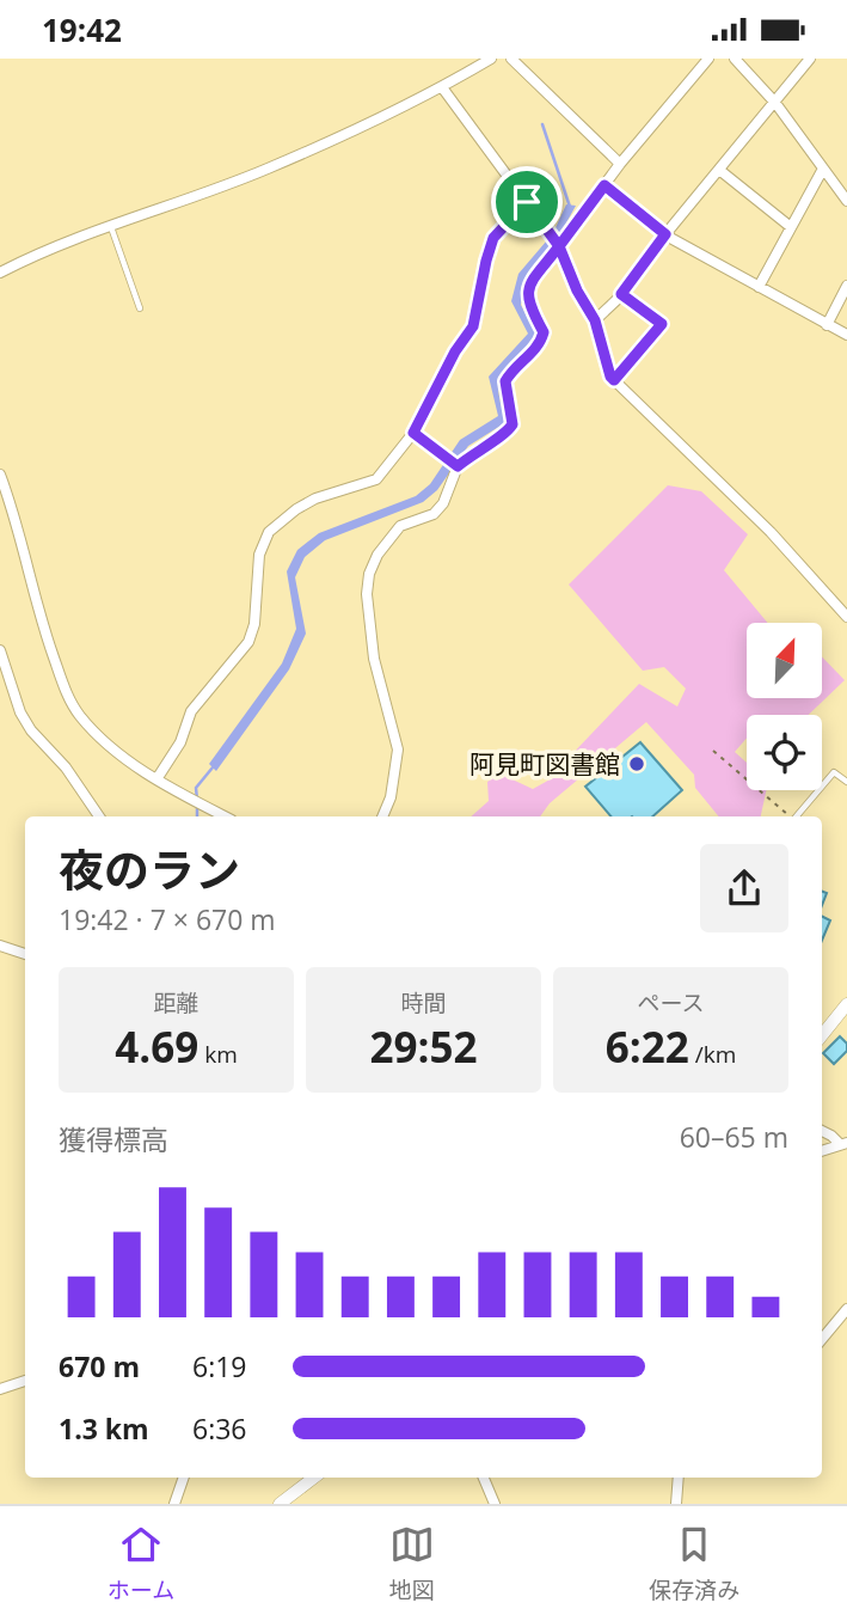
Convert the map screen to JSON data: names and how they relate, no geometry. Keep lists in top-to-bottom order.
{
  "places": ["阿見町図書館"],
  "north": "top right",
  "page": {
    "status": "19:42",
    "heading": ["夜のラン", "19:42 · 7 × 670 m"],
    "stats": [
      ["距離", "4.69 km"],
      ["時間", "29:52"],
      ["ペース", "6:22 /km"]
    ],
    "chart": ["獲得標高", "60–65 m"],
    "list": [
      {
        "name": "670 m",
        "note": "6:19"
      },
      {
        "name": "1.3 km",
        "note": "6:36"
      }
    ],
    "tabs": ["ホーム", "地図", "保存済み"]
  }
}
